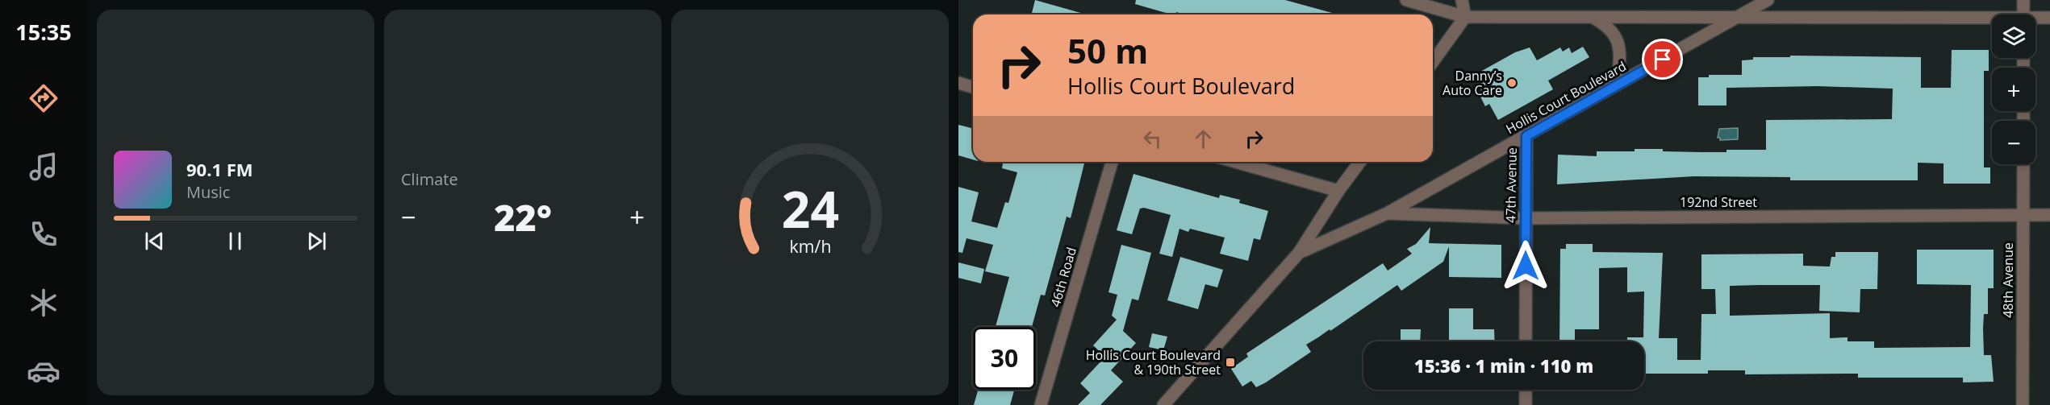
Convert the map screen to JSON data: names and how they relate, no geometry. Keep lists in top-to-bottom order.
{
  "streets": {
    "street": [
      "Hollis Court Boulevard",
      "47th Avenue",
      "192nd Street",
      "46th Road",
      "48th Avenue"
    ]
  },
  "crossings": [
    ["Hollis Court Boulevard", "47th Avenue"],
    ["Hollis Court Boulevard", "192nd Street"],
    ["47th Avenue", "192nd Street"],
    ["192nd Street", "48th Avenue"]
  ],
  "places": {
    "other": ["Danny’s Auto Care"],
    "transit": ["Hollis Court Boulevard & 190th Street"]
  },
  "page": {
    "tabs": "15:35",
    "tile": "Climate",
    "map_buttons": ["+", "−"],
    "turn": ["50 m", "Hollis Court Boulevard"],
    "song": ["90.1 FM", "Music"],
    "heat": ["−", "22°", "+"],
    "limit": "30",
    "trip": "15:36 · 1 min · 110 m",
    "gauge": ["24", "km/h"]
  }
}
